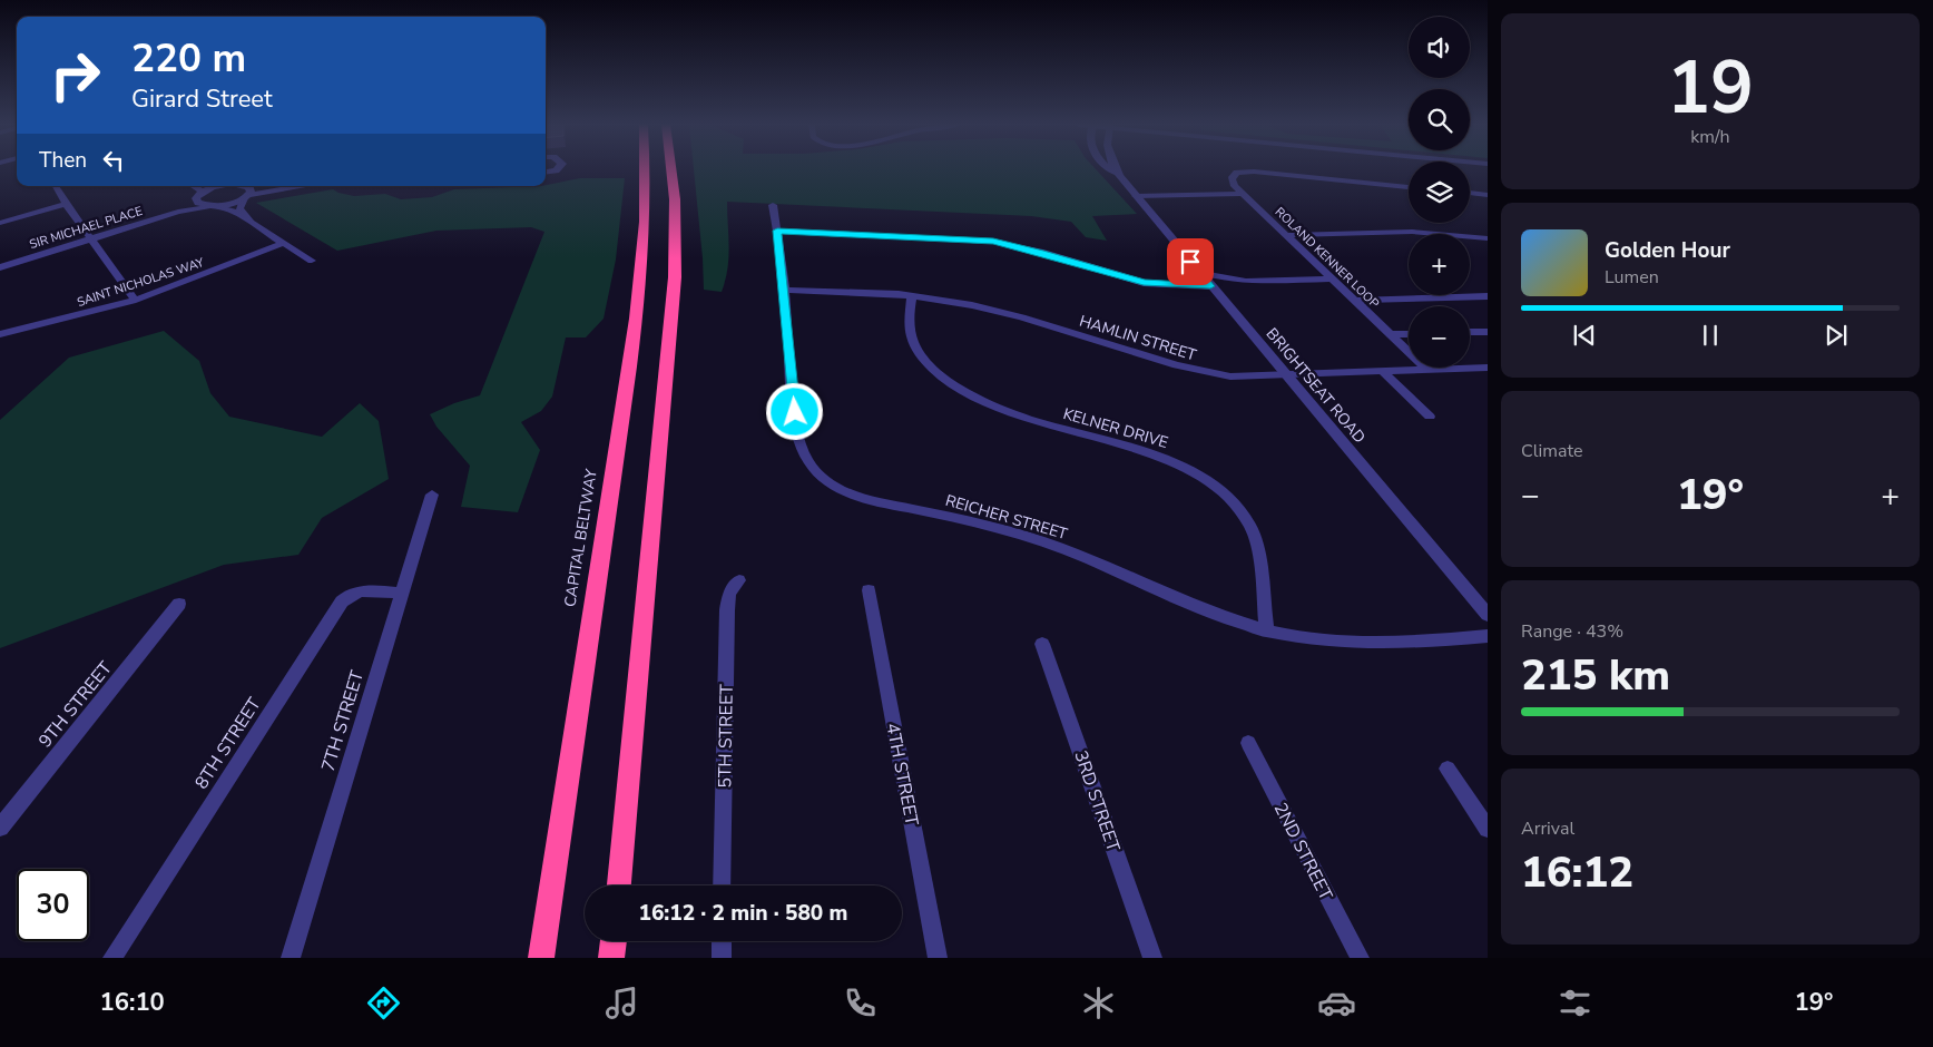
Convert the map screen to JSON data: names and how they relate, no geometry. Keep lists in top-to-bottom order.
{
  "streets": {
    "highway": ["CAPITAL BELTWAY"],
    "street": [
      "SIR MICHAEL PLACE",
      "ROLAND KENNER LOOP",
      "SAINT NICHOLAS WAY",
      "HAMLIN STREET",
      "BRIGHTSEAT ROAD",
      "KELNER DRIVE",
      "REICHER STREET",
      "9TH STREET",
      "7TH STREET",
      "5TH STREET",
      "8TH STREET",
      "4TH STREET",
      "3RD STREET",
      "2ND STREET"
    ]
  },
  "crossings": [
    ["ROLAND KENNER LOOP", "HAMLIN STREET"],
    ["HAMLIN STREET", "BRIGHTSEAT ROAD"],
    ["HAMLIN STREET", "KELNER DRIVE"],
    ["HAMLIN STREET", "REICHER STREET"],
    ["KELNER DRIVE", "REICHER STREET"],
    ["7TH STREET", "8TH STREET"]
  ],
  "page": {
    "tile": [
      ["19", "km/h"],
      "Climate",
      ["Range · 43%", "215 km"],
      ["Arrival", "16:12"]
    ],
    "map_buttons": ["+", "−"],
    "turn": ["220 m", "Girard Street"],
    "then": "Then",
    "song": ["Golden Hour", "Lumen"],
    "heat": ["−", "19°", "+"],
    "limit": "30",
    "trip": "16:12 · 2 min · 580 m",
    "tabs": ["16:10", "19°"]
  }
}
